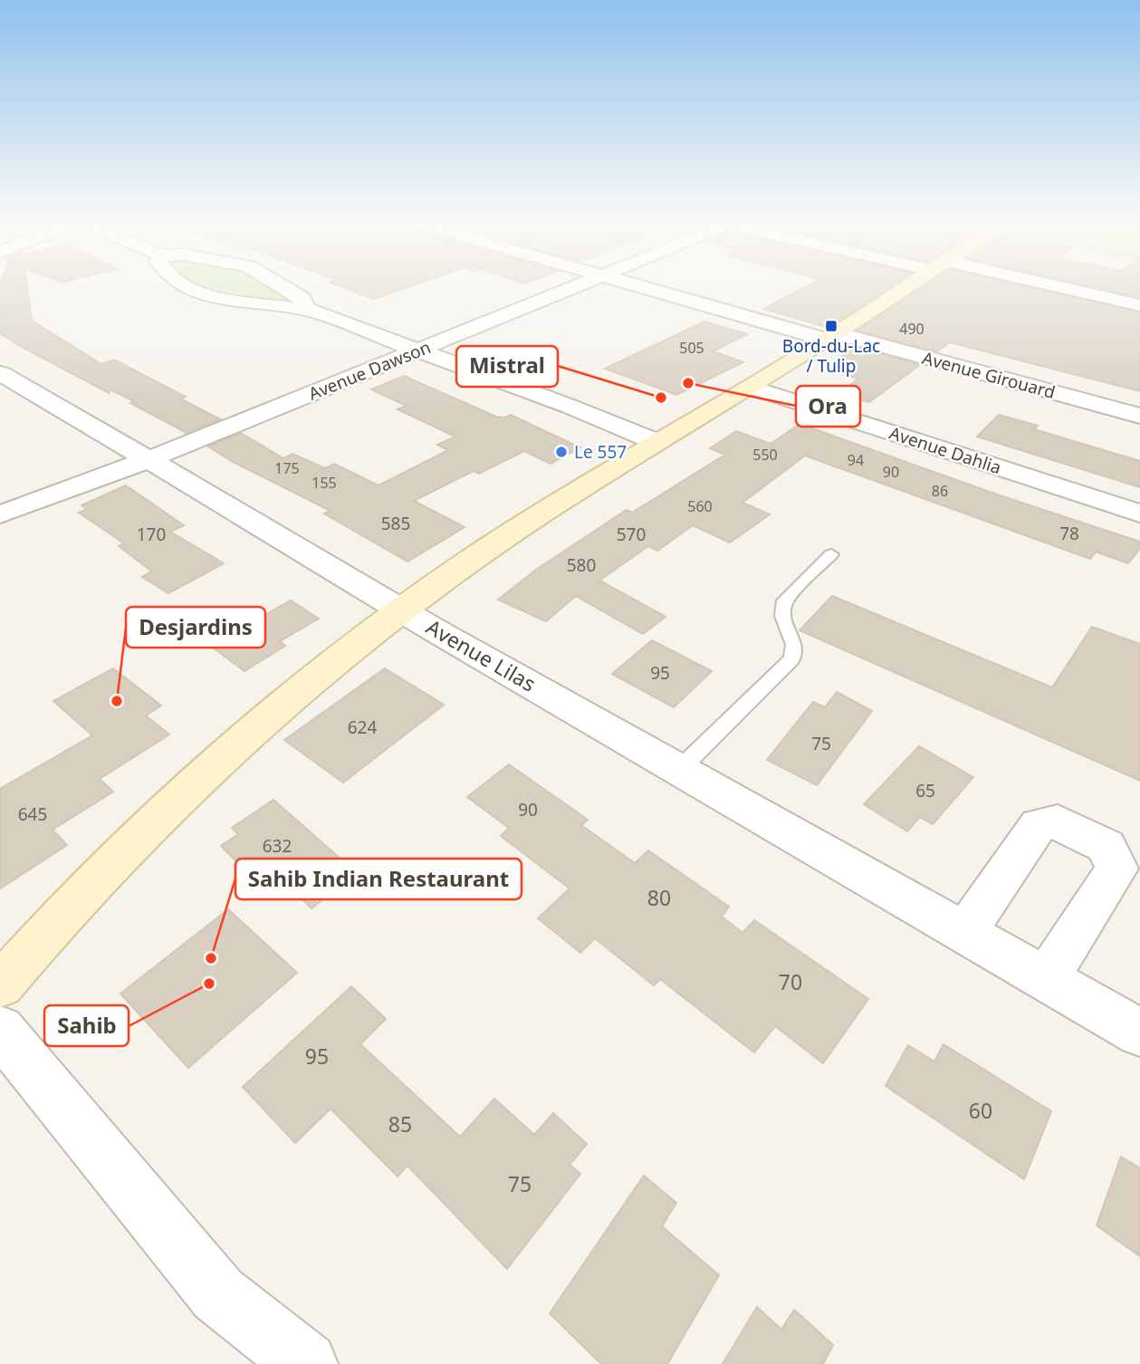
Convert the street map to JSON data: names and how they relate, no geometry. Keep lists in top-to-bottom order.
{
  "streets": {
    "street": [
      "Avenue Dawson",
      "Avenue Girouard",
      "Avenue Dahlia",
      "Avenue Lilas"
    ]
  },
  "crossings": [
    ["Avenue Dawson", "Avenue Lilas"]
  ],
  "places": {
    "transit": ["Bord-du-Lac / Tulip"],
    "other": [
      "Ora",
      "Mistral",
      "Le 557",
      "Desjardins",
      "Sahib Indian Restaurant",
      "Sahib"
    ]
  },
  "house_numbers": [
    "490",
    "505",
    "550",
    "94",
    "175",
    "90",
    "155",
    "86",
    "560",
    "585",
    "78",
    "170",
    "570",
    "580",
    "95",
    "624",
    "75",
    "65",
    "90",
    "645",
    "632",
    "80",
    "70",
    "95",
    "60",
    "85",
    "75"
  ]
}
